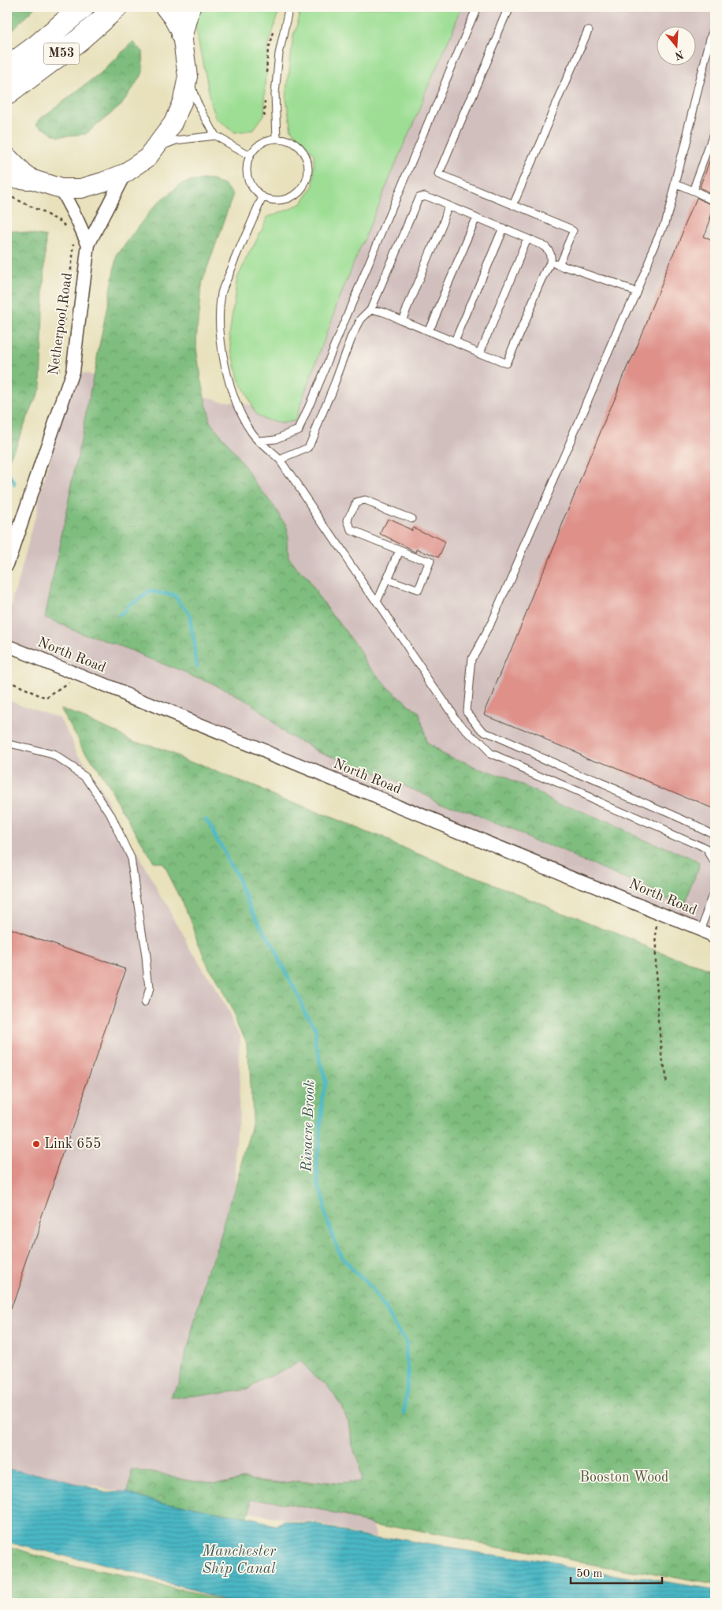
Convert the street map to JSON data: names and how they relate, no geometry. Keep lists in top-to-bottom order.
{
  "streets": {
    "highway": ["M53"],
    "street": ["Netherpool Road", "North Road"]
  },
  "water": ["Rivacre Brook", "Manchester Ship Canal"],
  "parks": ["Booston Wood"],
  "places": ["Link 655"],
  "scale_bar": "50 m",
  "north": "bottom"
}
